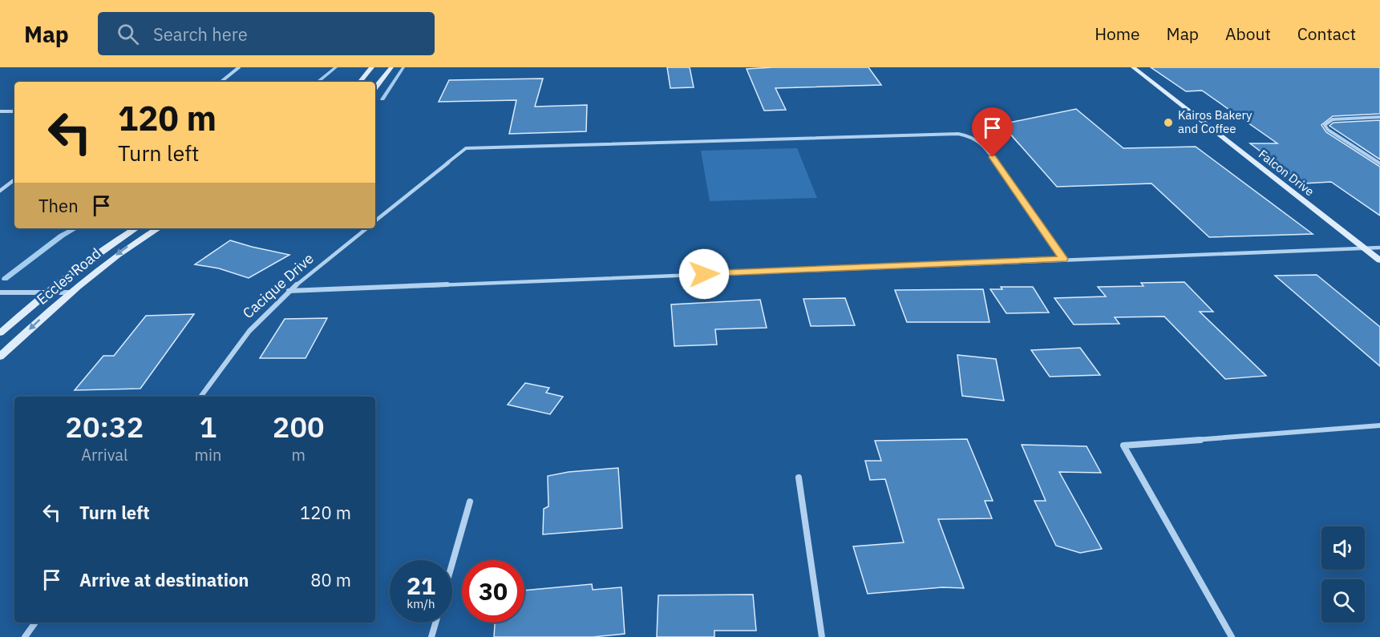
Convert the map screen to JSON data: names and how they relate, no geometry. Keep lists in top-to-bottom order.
{
  "streets": {
    "street": ["Falcon Drive", "Eccles Road", "Cacique Drive"]
  },
  "places": ["Kairos Bakery and Coffee"],
  "page": {
    "header": "Map",
    "search": "Search here",
    "nav": [
      "Home",
      "Map",
      "About",
      "Contact"
    ],
    "turn": ["120 m", "Turn left"],
    "then": "Then",
    "eta": [
      "20:32",
      "Arrival",
      "1",
      "min",
      "200",
      "m"
    ],
    "list": [
      {
        "name": "Turn left",
        "value": "120 m"
      },
      {
        "name": "Arrive at destination",
        "value": "80 m"
      }
    ],
    "speed": "21 km/h",
    "limit": "30"
  }
}
